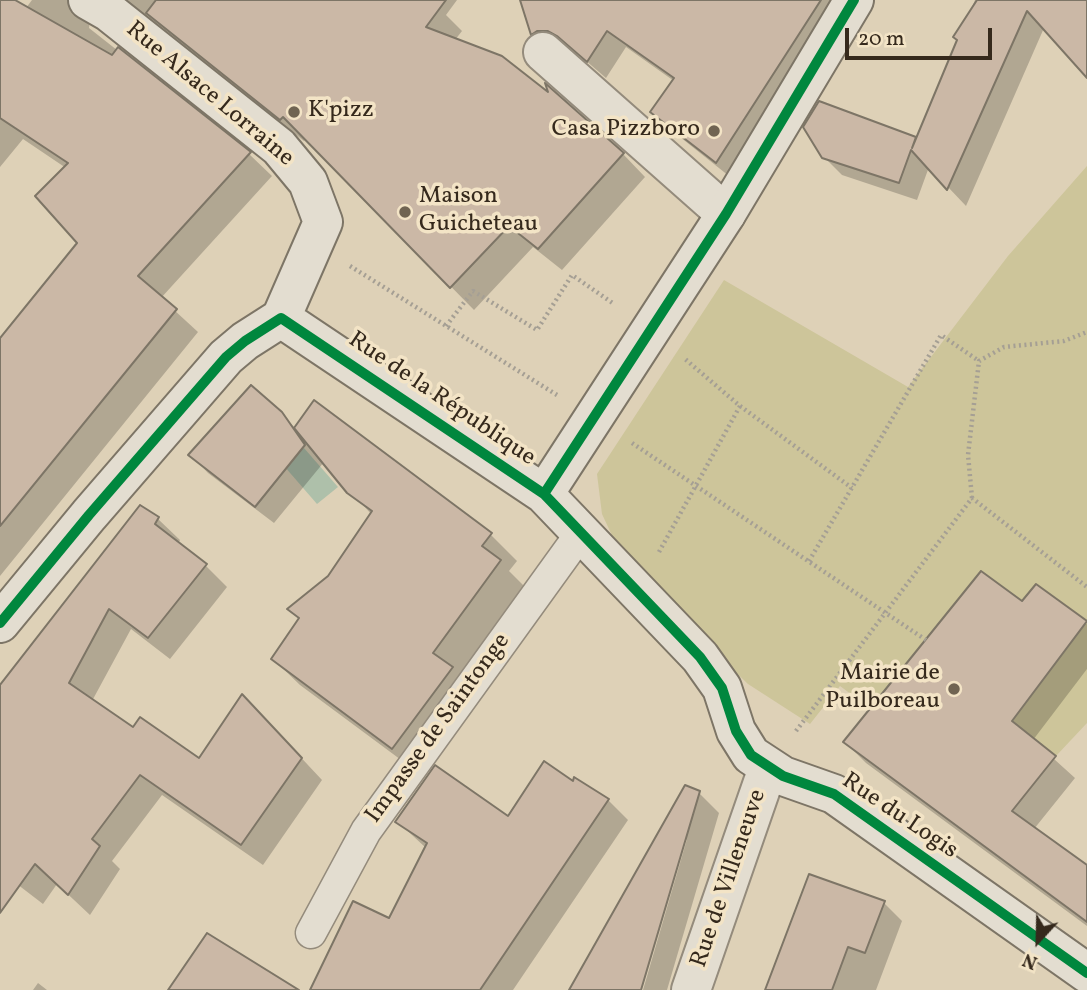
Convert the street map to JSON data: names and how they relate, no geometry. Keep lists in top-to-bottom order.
{
  "streets": {
    "street": [
      "Rue Alsace Lorraine",
      "Rue de la République",
      "Rue du Logis",
      "Rue de Villeneuve"
    ],
    "lane": ["Impasse de Saintonge"]
  },
  "crossings": [
    ["Rue Alsace Lorraine", "Rue de la République"],
    ["Rue de la République", "Rue du Logis"],
    ["Impasse de Saintonge", "Rue du Logis"],
    ["Rue du Logis", "Rue de Villeneuve"]
  ],
  "places": [
    "K'pizz",
    "Casa Pizzboro",
    "Maison Guicheteau",
    "Mairie de Puilboreau"
  ],
  "scale_bar": "20 m",
  "north": "bottom"
}
